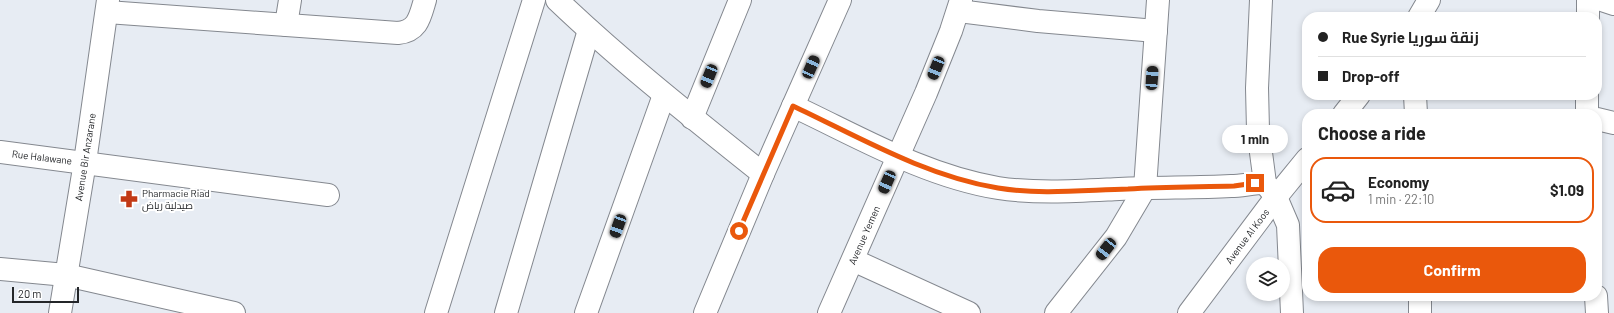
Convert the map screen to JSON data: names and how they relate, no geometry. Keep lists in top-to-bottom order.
{
  "streets": {
    "street": [
      "Rue Halawane",
      "Avenue Bir Anzarane",
      "Avenue Yemen",
      "Avenue Al Koos"
    ]
  },
  "crossings": [
    ["Rue Halawane", "Avenue Bir Anzarane"]
  ],
  "places": {
    "pharmacy": ["Pharmacie Riad صيدلية رياض"]
  },
  "scale_bar": "20 m",
  "page": {
    "banner": ["Rue Syrie زنقة سوريا", "Drop-off"],
    "heading": "Choose a ride",
    "bubble": "1 min",
    "list": [
      {
        "name": "Economy",
        "note": "1 min · 22:10",
        "value": "$1.09"
      }
    ],
    "buttons": "Confirm",
    "scale": "20 m"
  }
}
